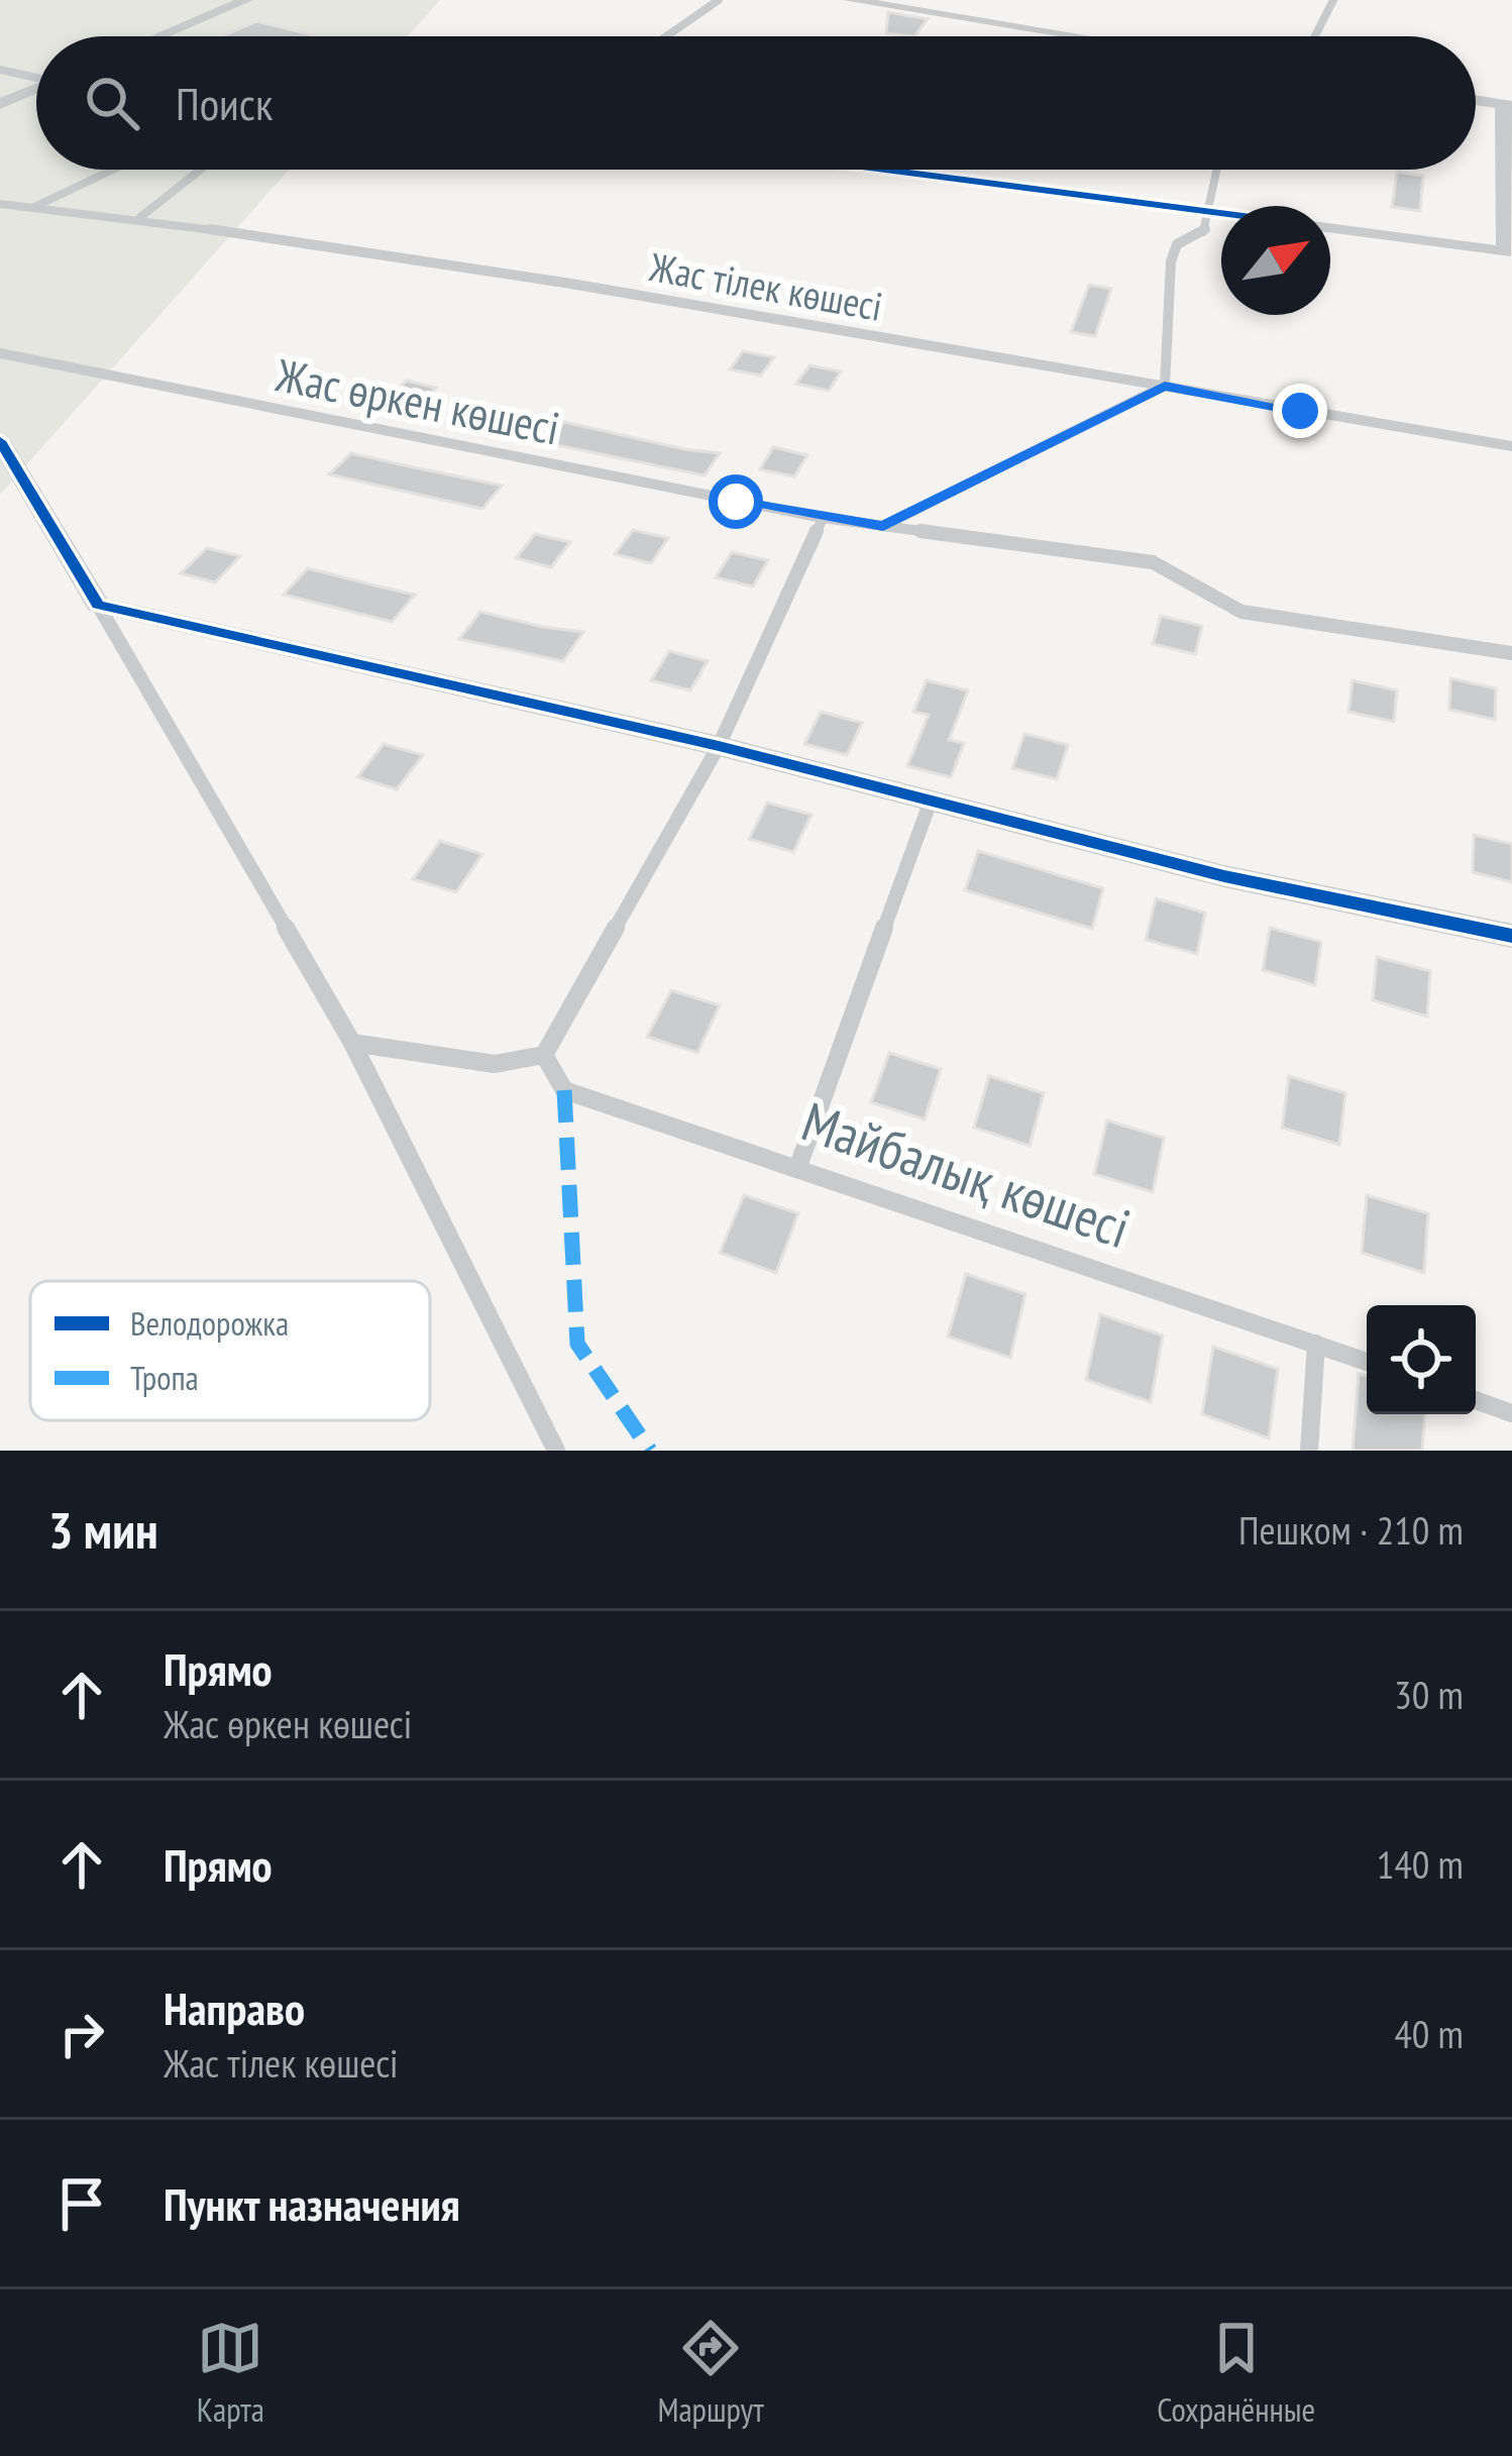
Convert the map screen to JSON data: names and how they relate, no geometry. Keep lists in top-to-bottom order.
{
  "streets": {
    "lane": ["Жас тілек көшесі", "Жас өркен көшесі", "Майбалық көшесі"]
  },
  "legend": ["Велодорожка", "Тропа"],
  "north": "top right",
  "page": {
    "search": "Поиск",
    "heading": ["3 мин", "Пешком · 210 m"],
    "list": [
      ["Прямо", "Жас өркен көшесі", "30 m"],
      ["Прямо", "140 m"],
      ["Направо", "Жас тілек көшесі", "40 m"],
      "Пункт назначения"
    ],
    "nav": ["Карта", "Маршрут", "Сохранённые"]
  }
}
